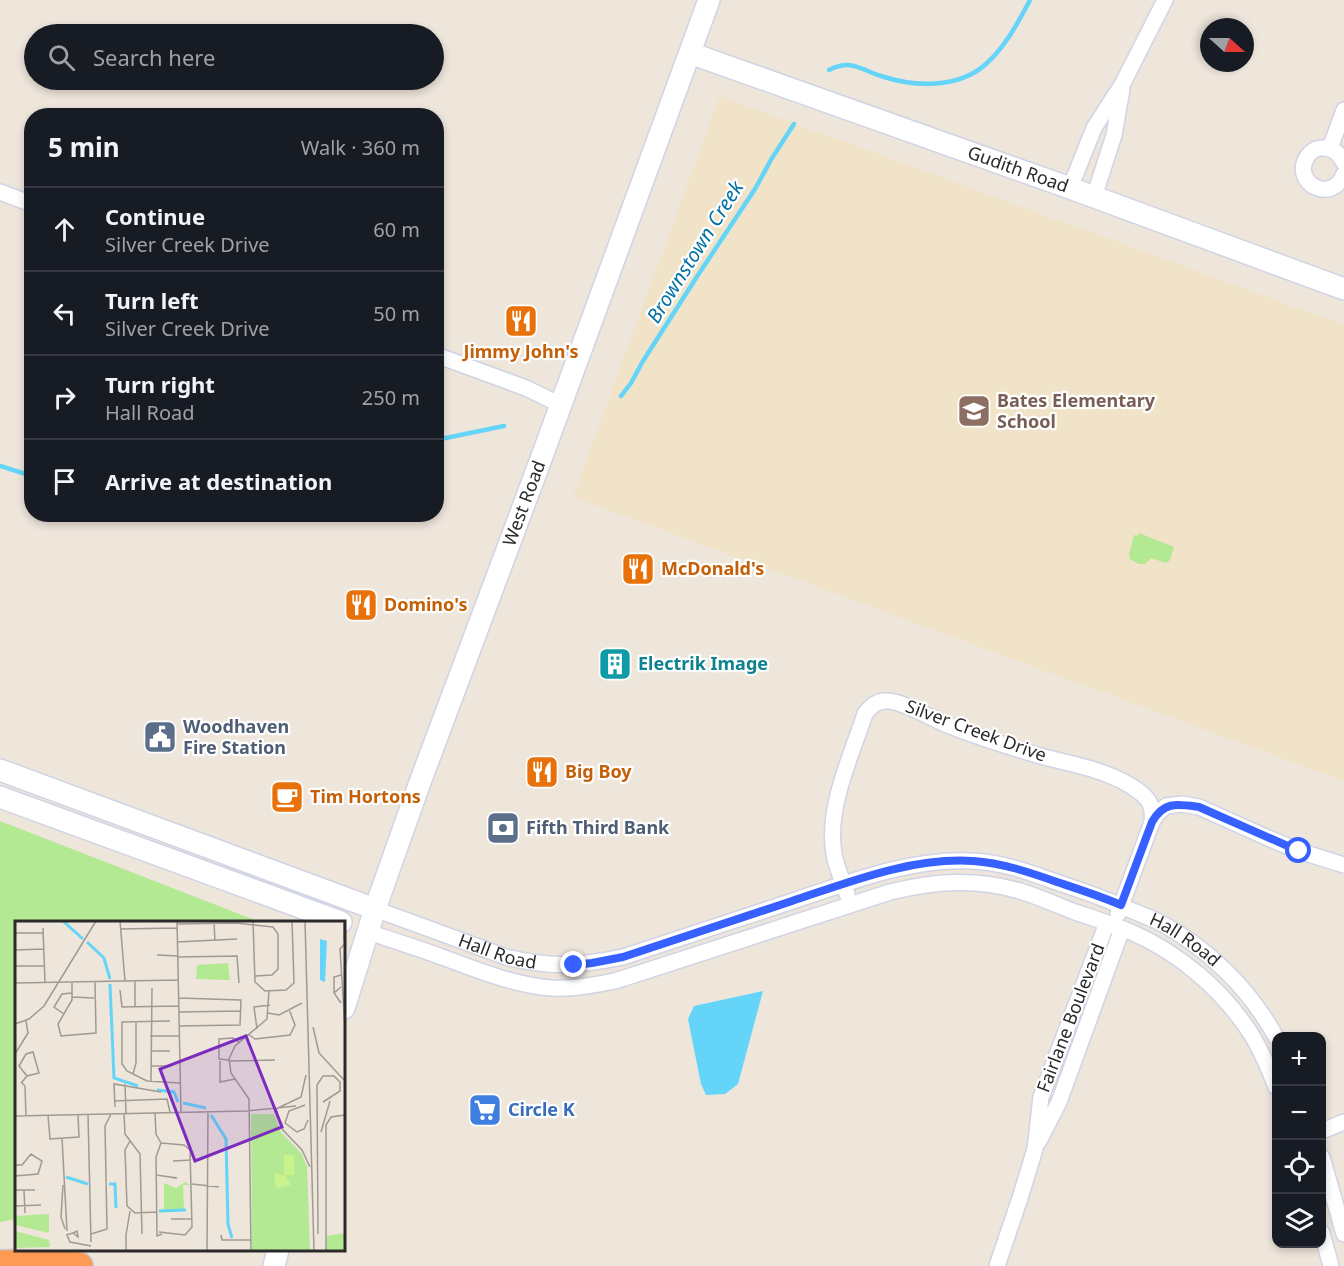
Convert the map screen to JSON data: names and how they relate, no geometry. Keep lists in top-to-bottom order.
{
  "streets": {
    "street": [
      "Gudith Road",
      "West Road",
      "Silver Creek Drive",
      "Hall Road",
      "Fairlane Boulevard"
    ]
  },
  "crossings": [
    ["Gudith Road", "West Road"],
    ["West Road", "Hall Road"],
    ["Silver Creek Drive", "Hall Road"],
    ["Hall Road", "Fairlane Boulevard"]
  ],
  "water": ["Brownstown Creek"],
  "places": {
    "restaurant": [
      "Jimmy John's",
      "McDonald's",
      "Domino's",
      "Big Boy"
    ],
    "school or university": ["Bates Elementary School"],
    "building": ["Electrik Image"],
    "public building": ["Woodhaven Fire Station"],
    "cafe": ["Tim Hortons"],
    "bank": ["Fifth Third Bank"],
    "supermarket": ["Circle K"]
  },
  "north": "right",
  "page": {
    "search": "Search here",
    "heading": ["5 min", "Walk · 360 m"],
    "list": [
      ["Continue", "Silver Creek Drive", "60 m"],
      ["Turn left", "Silver Creek Drive", "50 m"],
      ["Turn right", "Hall Road", "250 m"],
      "Arrive at destination"
    ],
    "map_buttons": ["+", "−"]
  }
}
